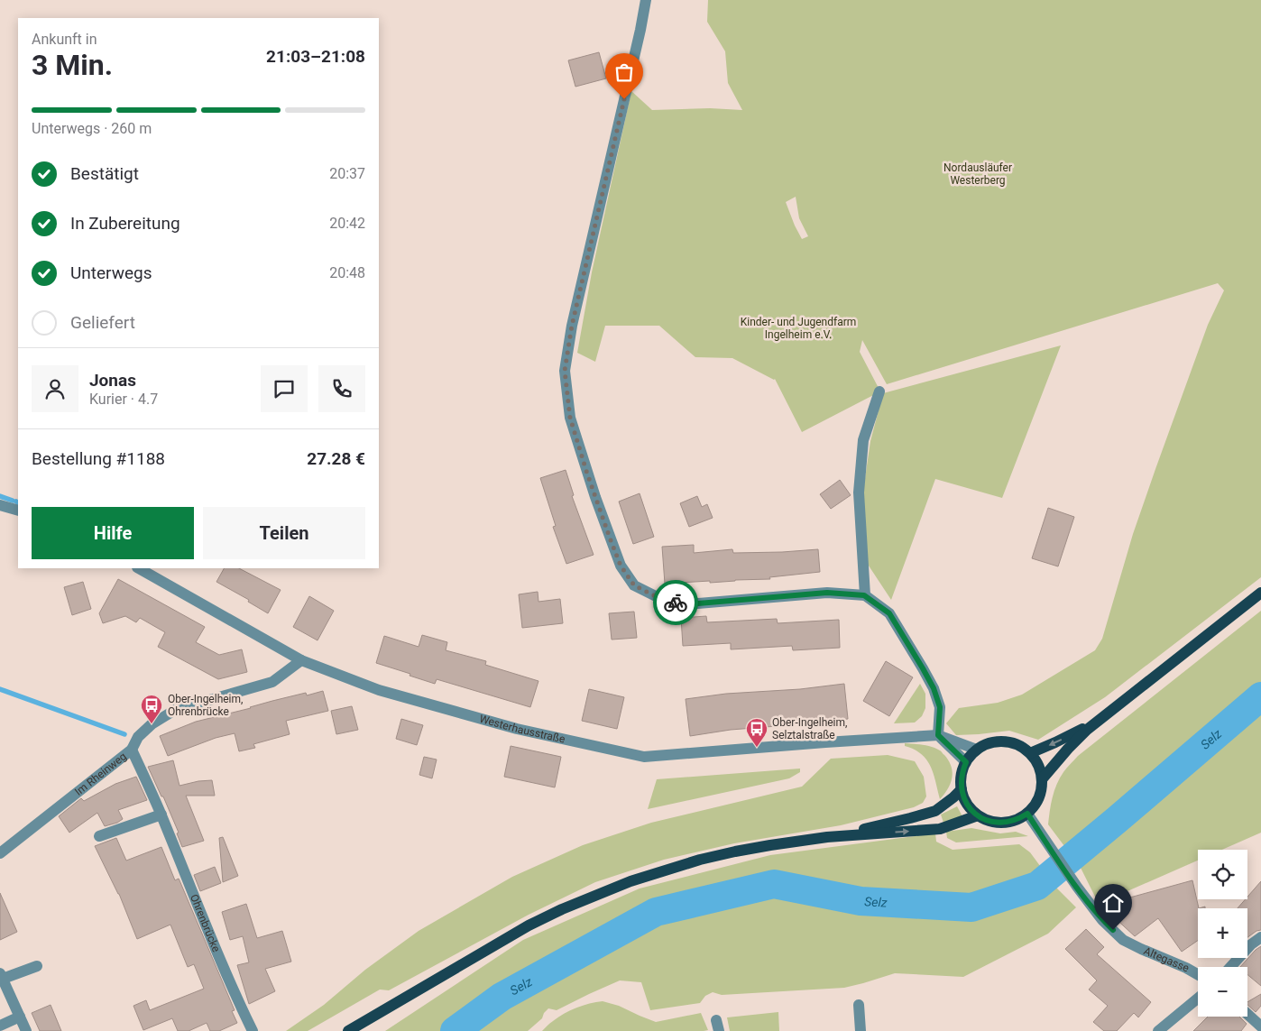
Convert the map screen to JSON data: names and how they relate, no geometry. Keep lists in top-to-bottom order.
{
  "streets": {
    "street": [
      "Westerhausstraße",
      "Im Rheinweg",
      "Ohrenbrücke",
      "Altegasse"
    ]
  },
  "crossings": [
    ["Westerhausstraße", "Im Rheinweg"],
    ["Westerhausstraße", "Altegasse"],
    ["Im Rheinweg", "Ohrenbrücke"]
  ],
  "water": ["Selz"],
  "parks": ["Nordausläufer Westerberg", "Kinder- und Jugendfarm Ingelheim e.V."],
  "places": {
    "bus stop": ["Ober-Ingelheim, Ohrenbrücke", "Ober-Ingelheim, Selztalstraße"]
  },
  "page": {
    "heading": ["3 Min.", "Ankunft in", "21:03–21:08"],
    "panel": [
      "Jonas",
      "Kurier · 4.7",
      "Bestellung #1188",
      "27.28 €"
    ],
    "bar": "Unterwegs · 260 m",
    "list": [
      ["Bestätigt", "20:37"],
      ["In Zubereitung", "20:42"],
      ["Unterwegs", "20:48"],
      "Geliefert"
    ],
    "buttons": ["Hilfe", "Teilen"],
    "map_buttons": ["+", "−"]
  }
}
